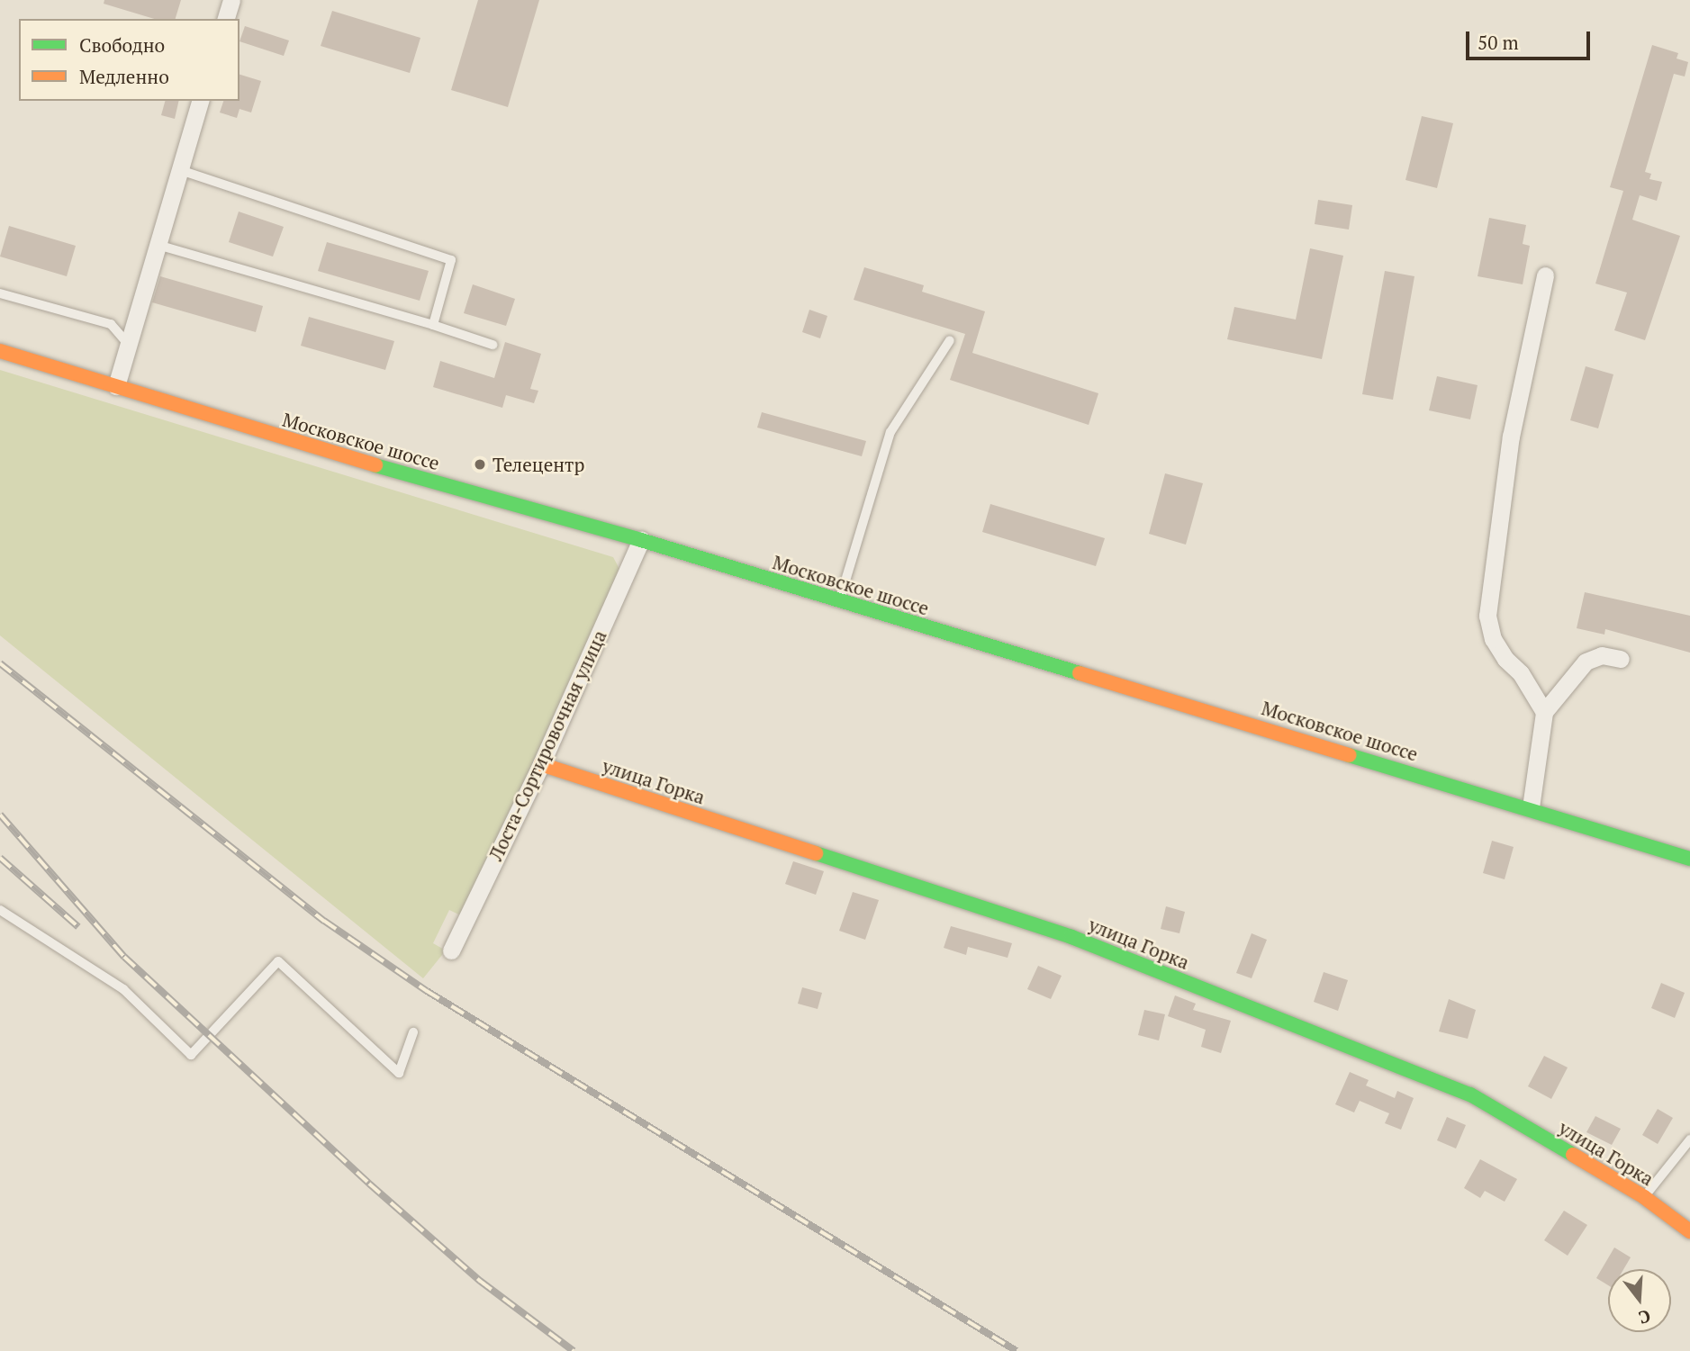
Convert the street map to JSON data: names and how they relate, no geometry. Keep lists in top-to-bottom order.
{
  "streets": {
    "main road": ["Московское шоссе", "улица Горка"],
    "street": ["Лоста-Сортировочная улица"]
  },
  "crossings": [
    ["Московское шоссе", "Лоста-Сортировочная улица"],
    ["Лоста-Сортировочная улица", "улица Горка"]
  ],
  "places": ["Телецентр"],
  "legend": ["Свободно", "Медленно"],
  "scale_bar": "50 m",
  "north": "bottom"
}
